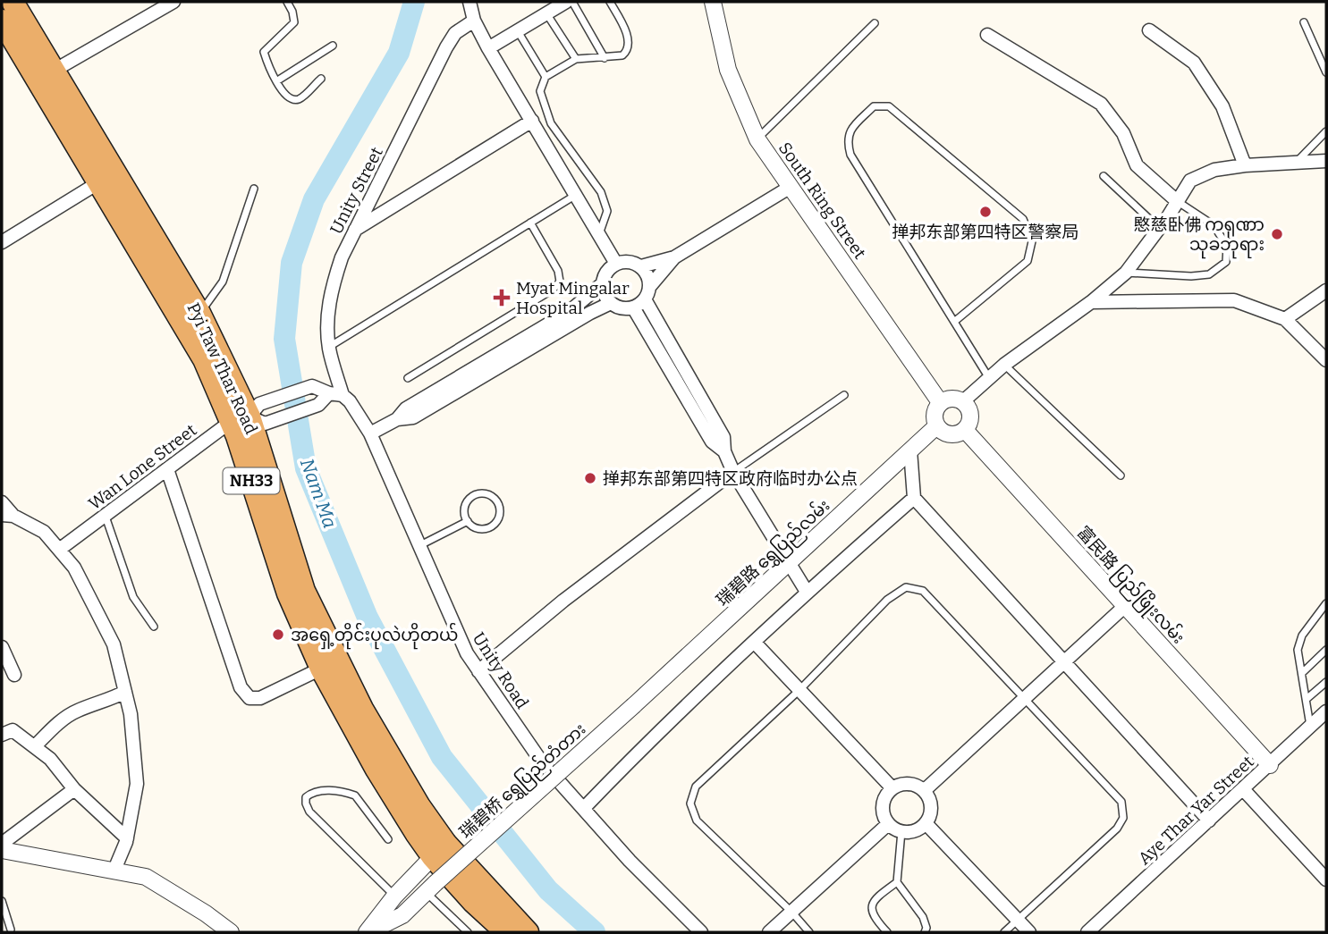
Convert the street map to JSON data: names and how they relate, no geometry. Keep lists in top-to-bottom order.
{
  "streets": {
    "highway": ["Pyi Taw Thar Road", "NH33"],
    "street": [
      "Unity Street",
      "South Ring Street",
      "Wan Lone Street",
      "瑞碧路 ရွှေပြည်လမ်း",
      "富民路 ပြည်ဖြိုးလမ်း",
      "Unity Road",
      "瑞碧桥 ရွှေပြည်တံတား",
      "Aye Thar Yar Street"
    ]
  },
  "crossings": [
    ["Unity Street", "Unity Road"],
    ["South Ring Street", "瑞碧路 ရွှေပြည်လမ်း"],
    ["South Ring Street", "富民路 ပြည်ဖြိုးလမ်း"],
    ["Pyi Taw Thar Road", "Wan Lone Street"],
    ["瑞碧路 ရွှေပြည်လမ်း", "富民路 ပြည်ဖြိုးလမ်း"],
    ["瑞碧路 ရွှေပြည်လမ်း", "瑞碧桥 ရွှေပြည်တံတား"],
    ["富民路 ပြည်ဖြိုးလမ်း", "Aye Thar Yar Street"]
  ],
  "water": ["Nam Ma"],
  "places": {
    "other": [
      "掸邦东部第四特区警察局",
      "愍慈卧佛 ကရုဏာ သုခဘုရား",
      "掸邦东部第四特区政府临时办公点",
      "အရှေ့တိုင်းပုလဲဟိုတယ်"
    ],
    "health": ["Myat Mingalar Hospital"]
  }
}
